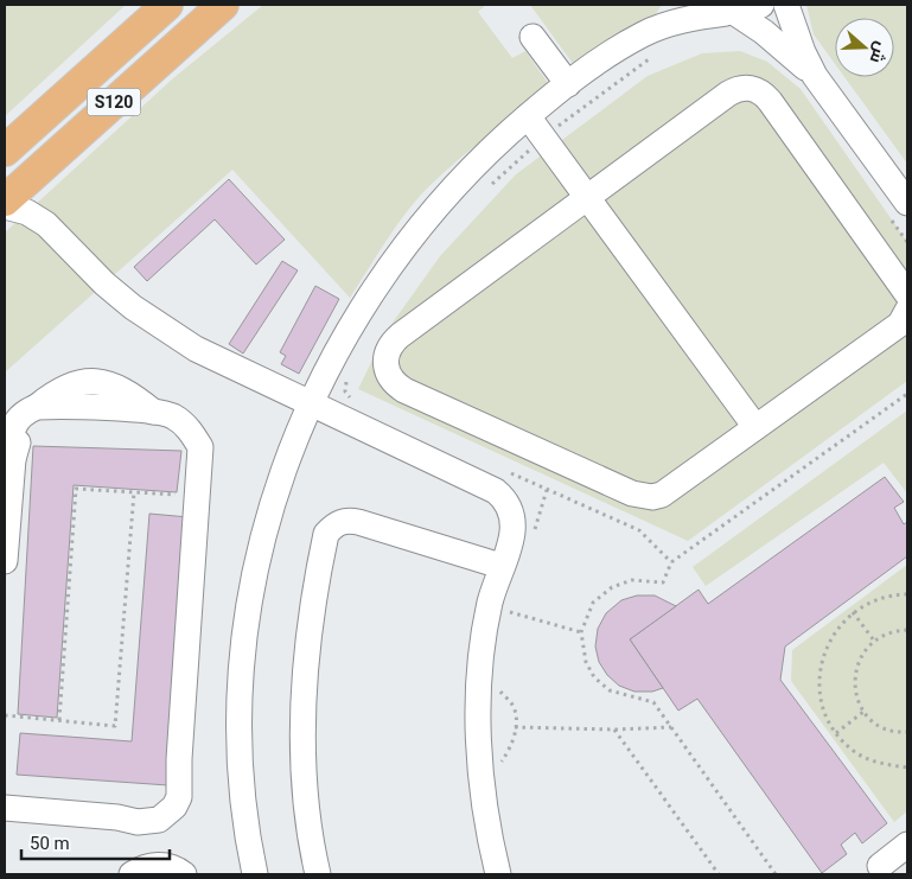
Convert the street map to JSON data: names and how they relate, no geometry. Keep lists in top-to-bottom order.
{
  "streets": {
    "main road": ["S120"]
  },
  "scale_bar": "50 m",
  "north": "right"
}
